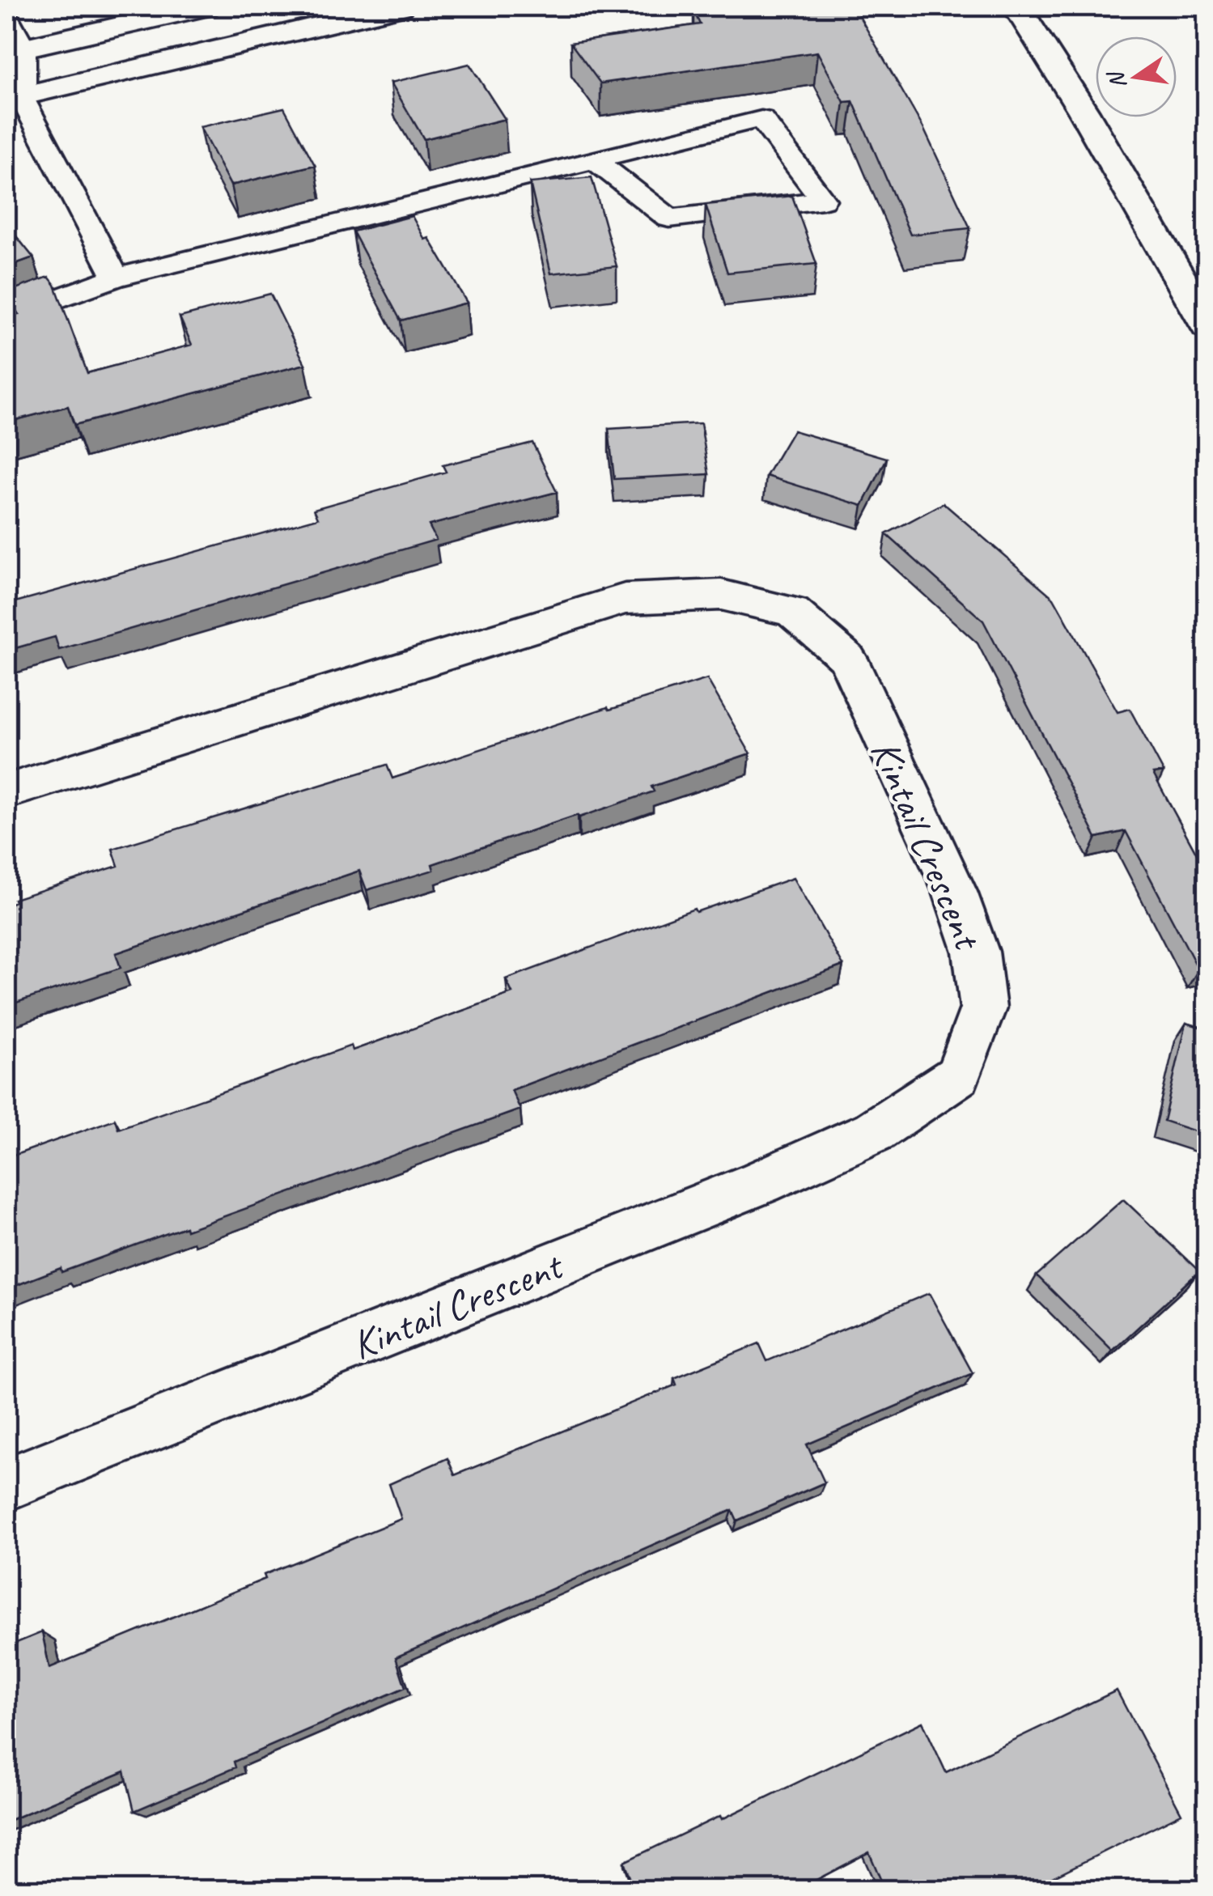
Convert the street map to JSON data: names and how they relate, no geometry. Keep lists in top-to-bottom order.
{
  "streets": {
    "street": ["Kintail Crescent"]
  },
  "north": "left"
}
